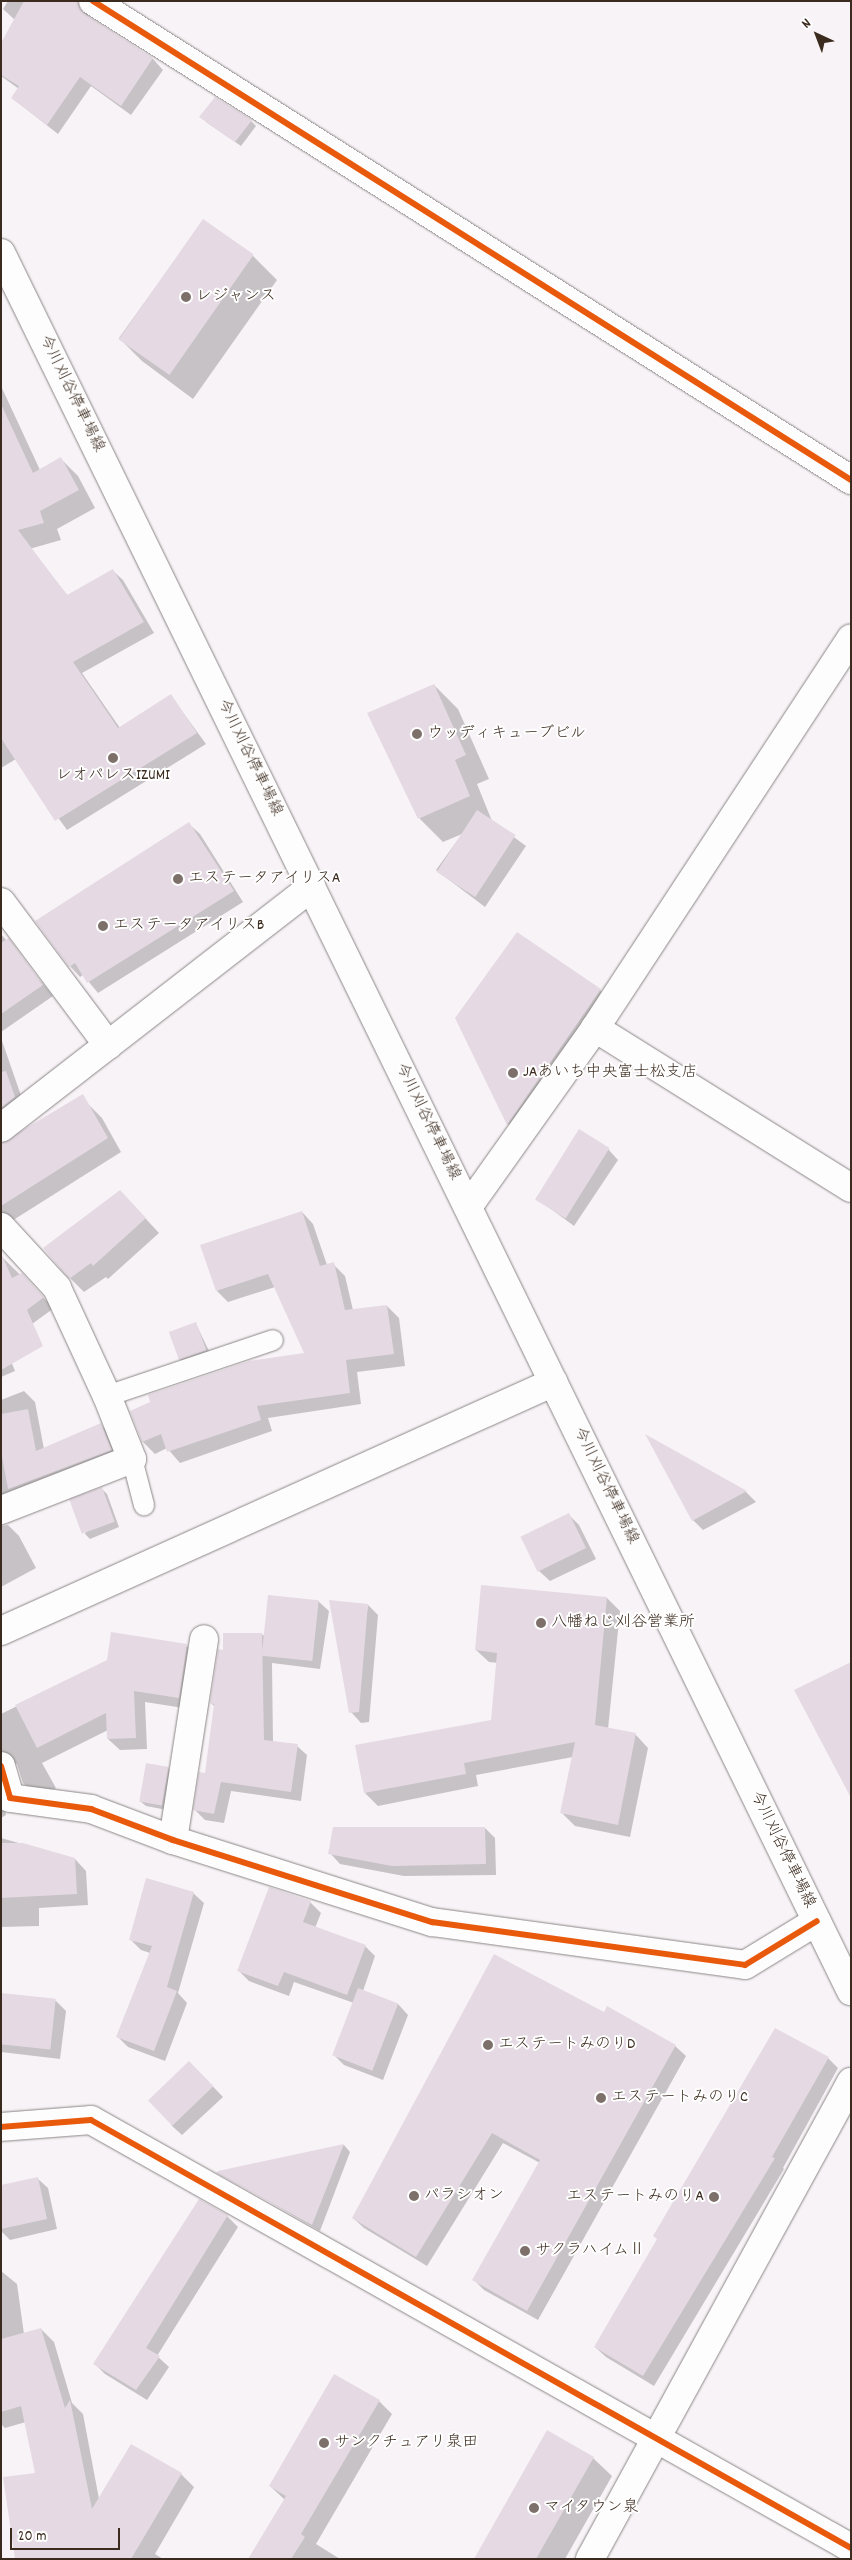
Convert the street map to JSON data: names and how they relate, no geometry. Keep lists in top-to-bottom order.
{
  "streets": {
    "street": ["今川刈谷停車場線"]
  },
  "places": [
    "レジャンス",
    "ウッディキューブビル",
    "レオパレスIZUMI",
    "エステータアイリスA",
    "エステータアイリスB",
    "JAあいち中央富士松支店",
    "八幡ねじ刈谷営業所",
    "エステートみのりD",
    "エステートみのりC",
    "パラシオン",
    "エステートみのりA",
    "サクラハイムⅡ",
    "サンクチュアリ泉田",
    "マイタウン泉"
  ],
  "scale_bar": "20 m",
  "north": "top left"
}
